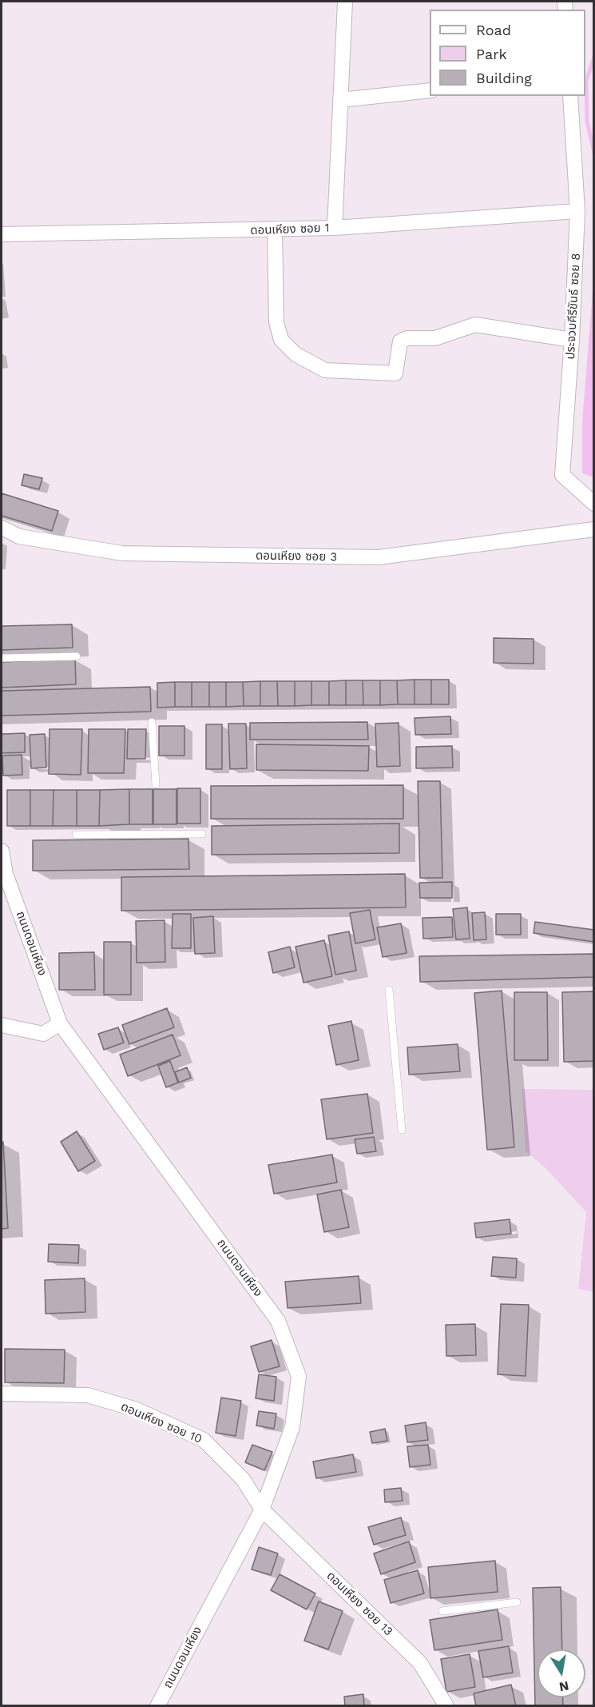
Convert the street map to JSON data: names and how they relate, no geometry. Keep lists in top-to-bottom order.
{
  "streets": {
    "street": [
      "ดอนเหียง ซอย 1",
      "ประจวบคีรีขันธ์ ซอย 8",
      "ดอนเหียง ซอย 3",
      "ถนนดอนเหียง",
      "ดอนเหียง ซอย 10",
      "ดอนเหียง ซอย 13"
    ]
  },
  "crossings": [
    ["ดอนเหียง ซอย 1", "ประจวบคีรีขันธ์ ซอย 8"],
    ["ถนนดอนเหียง", "ดอนเหียง ซอย 10"],
    ["ถนนดอนเหียง", "ดอนเหียง ซอย 13"],
    ["ดอนเหียง ซอย 10", "ดอนเหียง ซอย 13"]
  ],
  "legend": ["Road", "Park", "Building"],
  "north": "bottom"
}
